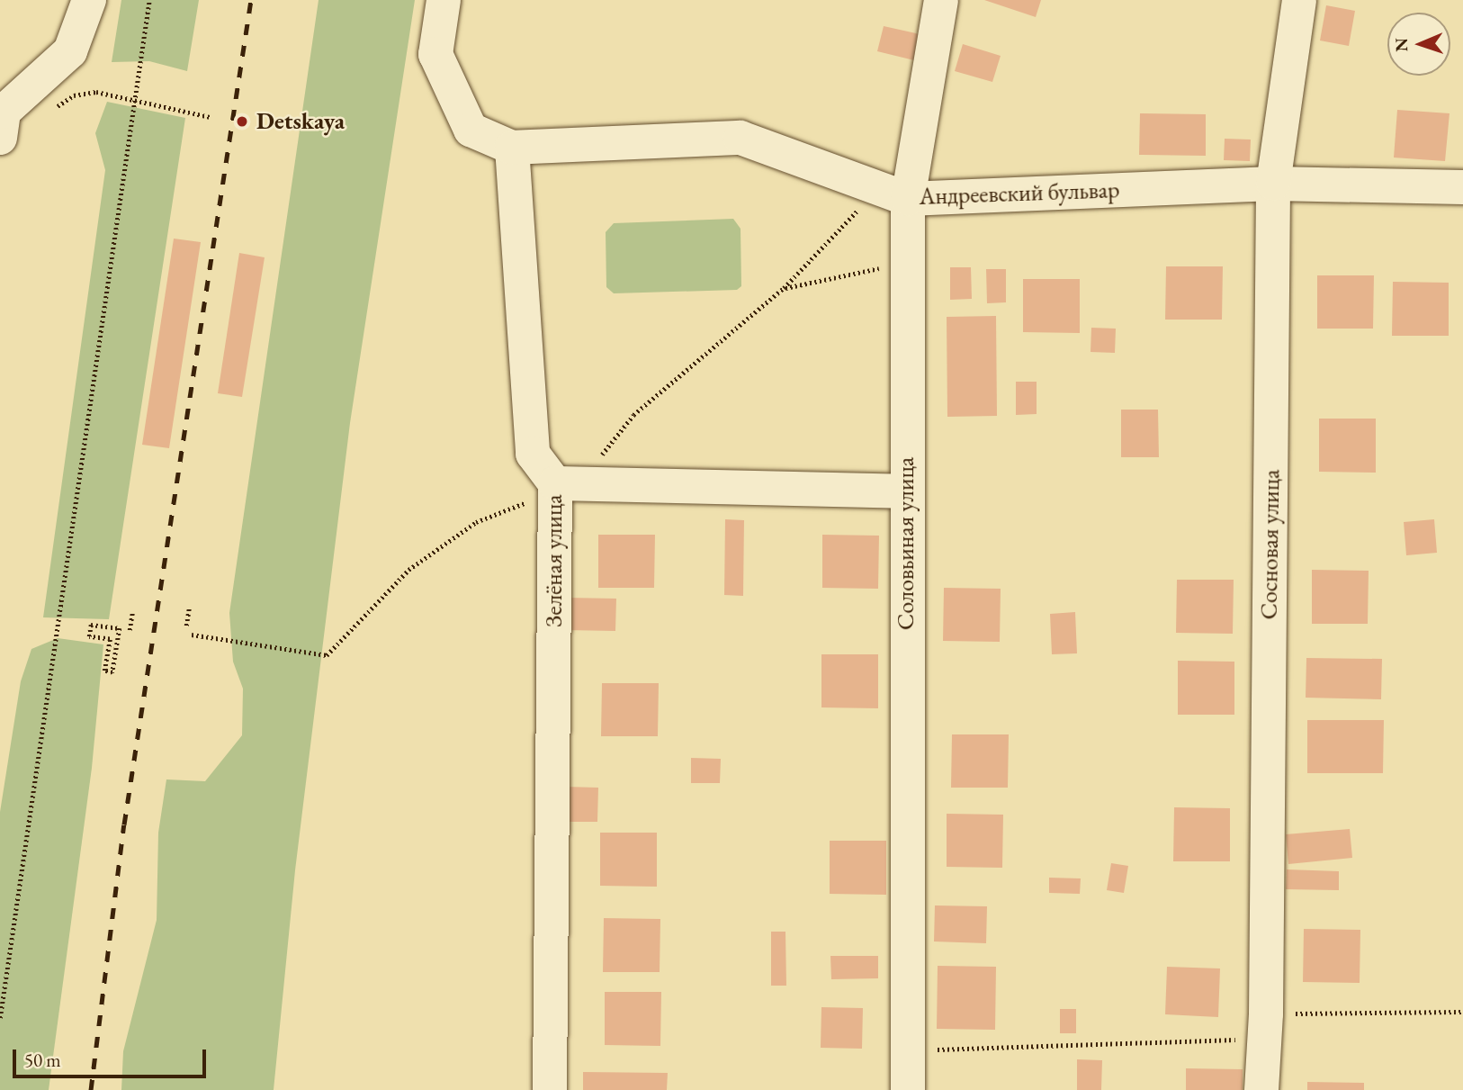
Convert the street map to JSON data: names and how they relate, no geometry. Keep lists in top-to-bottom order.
{
  "streets": {
    "street": [
      "Андреевский бульвар",
      "Соловьиная улица",
      "Сосновая улица",
      "Зелёная улица"
    ]
  },
  "crossings": [
    ["Андреевский бульвар", "Соловьиная улица"],
    ["Андреевский бульвар", "Сосновая улица"],
    ["Андреевский бульвар", "Зелёная улица"]
  ],
  "places": ["Detskaya"],
  "scale_bar": "50 m",
  "north": "left"
}
